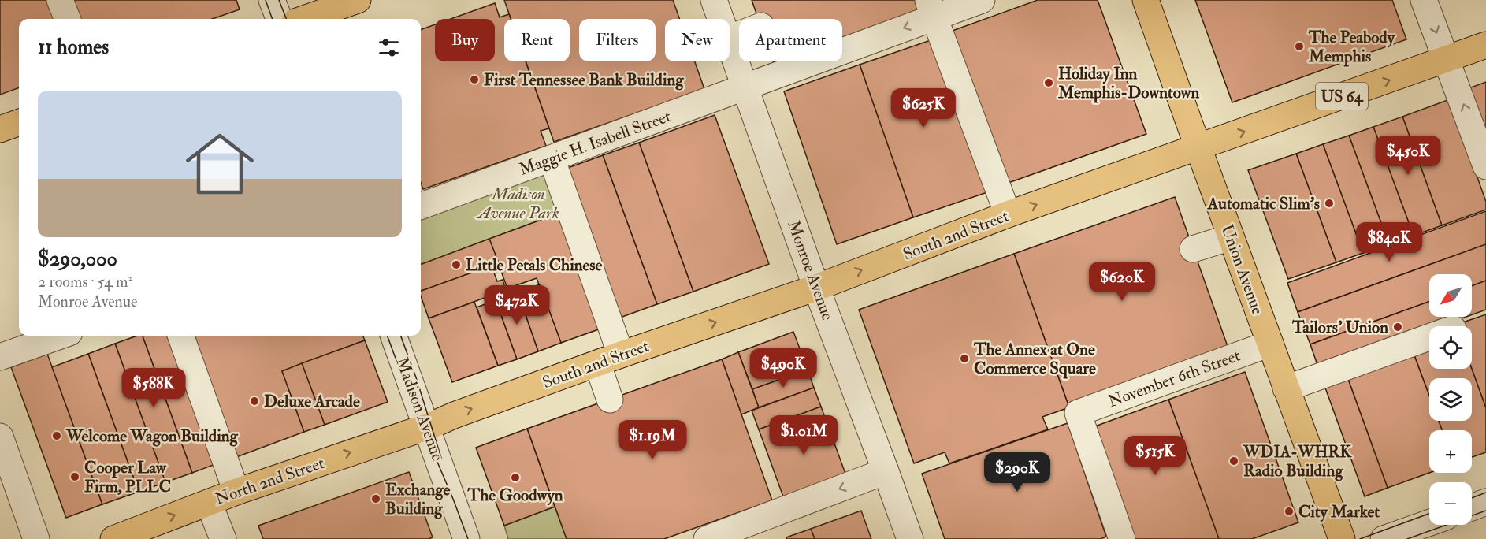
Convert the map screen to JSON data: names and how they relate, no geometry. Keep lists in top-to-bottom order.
{
  "streets": {
    "main road": [
      "US 64",
      "South 2nd Street",
      "Union Avenue",
      "North 2nd Street"
    ],
    "street": [
      "Maggie H. Isabell Street",
      "Monroe Avenue",
      "November 6th Street",
      "Madison Avenue"
    ]
  },
  "crossings": [
    ["Maggie H. Isabell Street", "Monroe Avenue"],
    ["South 2nd Street", "Union Avenue"],
    ["South 2nd Street", "Monroe Avenue"],
    ["South 2nd Street", "Madison Avenue"],
    ["South 2nd Street", "North 2nd Street"],
    ["Union Avenue", "November 6th Street"],
    ["Madison Avenue", "North 2nd Street"]
  ],
  "one_way": ["South 2nd Street", "North 2nd Street"],
  "parks": ["Madison Avenue Park"],
  "places": [
    "The Peabody Memphis",
    "First Tennessee Bank Building",
    "Holiday Inn Memphis-Downtown",
    "Automatic Slim's",
    "Little Petals Chinese",
    "Tailors' Union",
    "The Annex at One Commerce Square",
    "Deluxe Arcade",
    "Welcome Wagon Building",
    "WDIA-WHRK Radio Building",
    "Cooper Law Firm, PLLC",
    "The Goodwyn",
    "Exchange Building",
    "City Market"
  ],
  "north": "bottom left",
  "page": {
    "chip": [
      "Buy",
      "Rent",
      "Filters",
      "New",
      "Apartment"
    ],
    "heading": "11 homes",
    "list": [
      {
        "name": "$290,000",
        "note": "2 rooms · 54 m² · Monroe Avenue"
      }
    ],
    "price": [
      "$625K",
      "$450K",
      "$840K",
      "$620K",
      "$472K",
      "$490K",
      "$588K",
      "$1.01M",
      "$1.19M",
      "$515K",
      "$290K"
    ],
    "map_buttons": ["+", "−"]
  }
}
